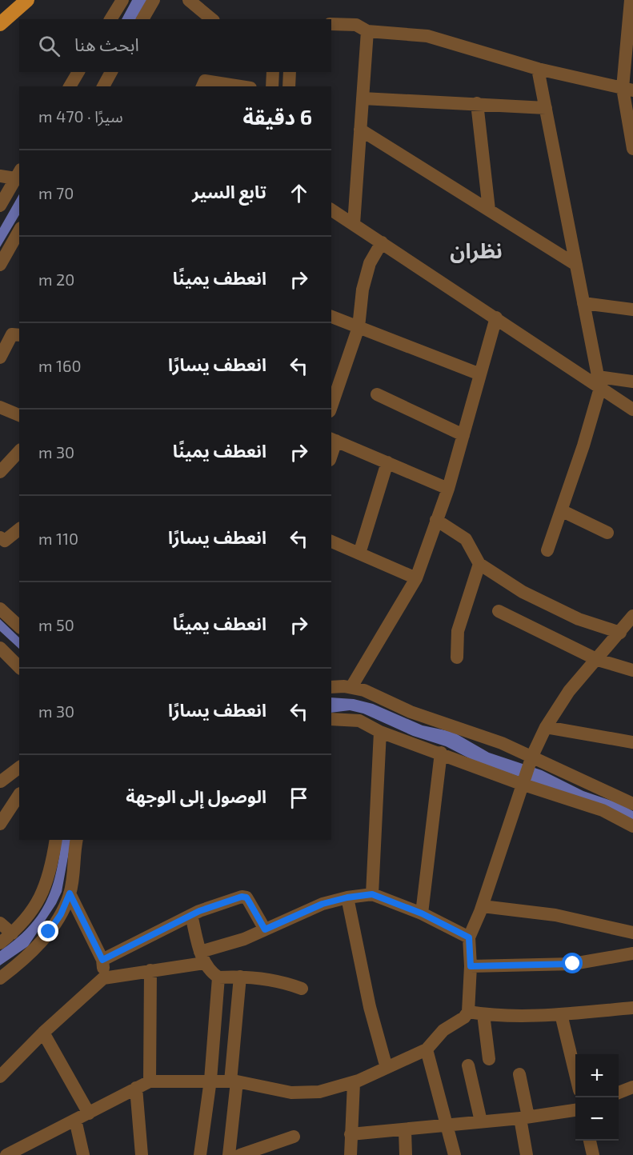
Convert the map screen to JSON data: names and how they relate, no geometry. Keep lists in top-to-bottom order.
{
  "districts": ["نظران"],
  "page": {
    "search": "ابحث هنا",
    "heading": ["6 دقيقة", "سيرًا · 470 m"],
    "list": [
      ["تابع السير", "70 m"],
      ["انعطف يمينًا", "20 m"],
      ["انعطف يسارًا", "160 m"],
      ["انعطف يمينًا", "30 m"],
      ["انعطف يسارًا", "110 m"],
      ["انعطف يمينًا", "50 m"],
      ["انعطف يسارًا", "30 m"],
      "الوصول إلى الوجهة"
    ],
    "map_buttons": ["+", "−"]
  }
}
